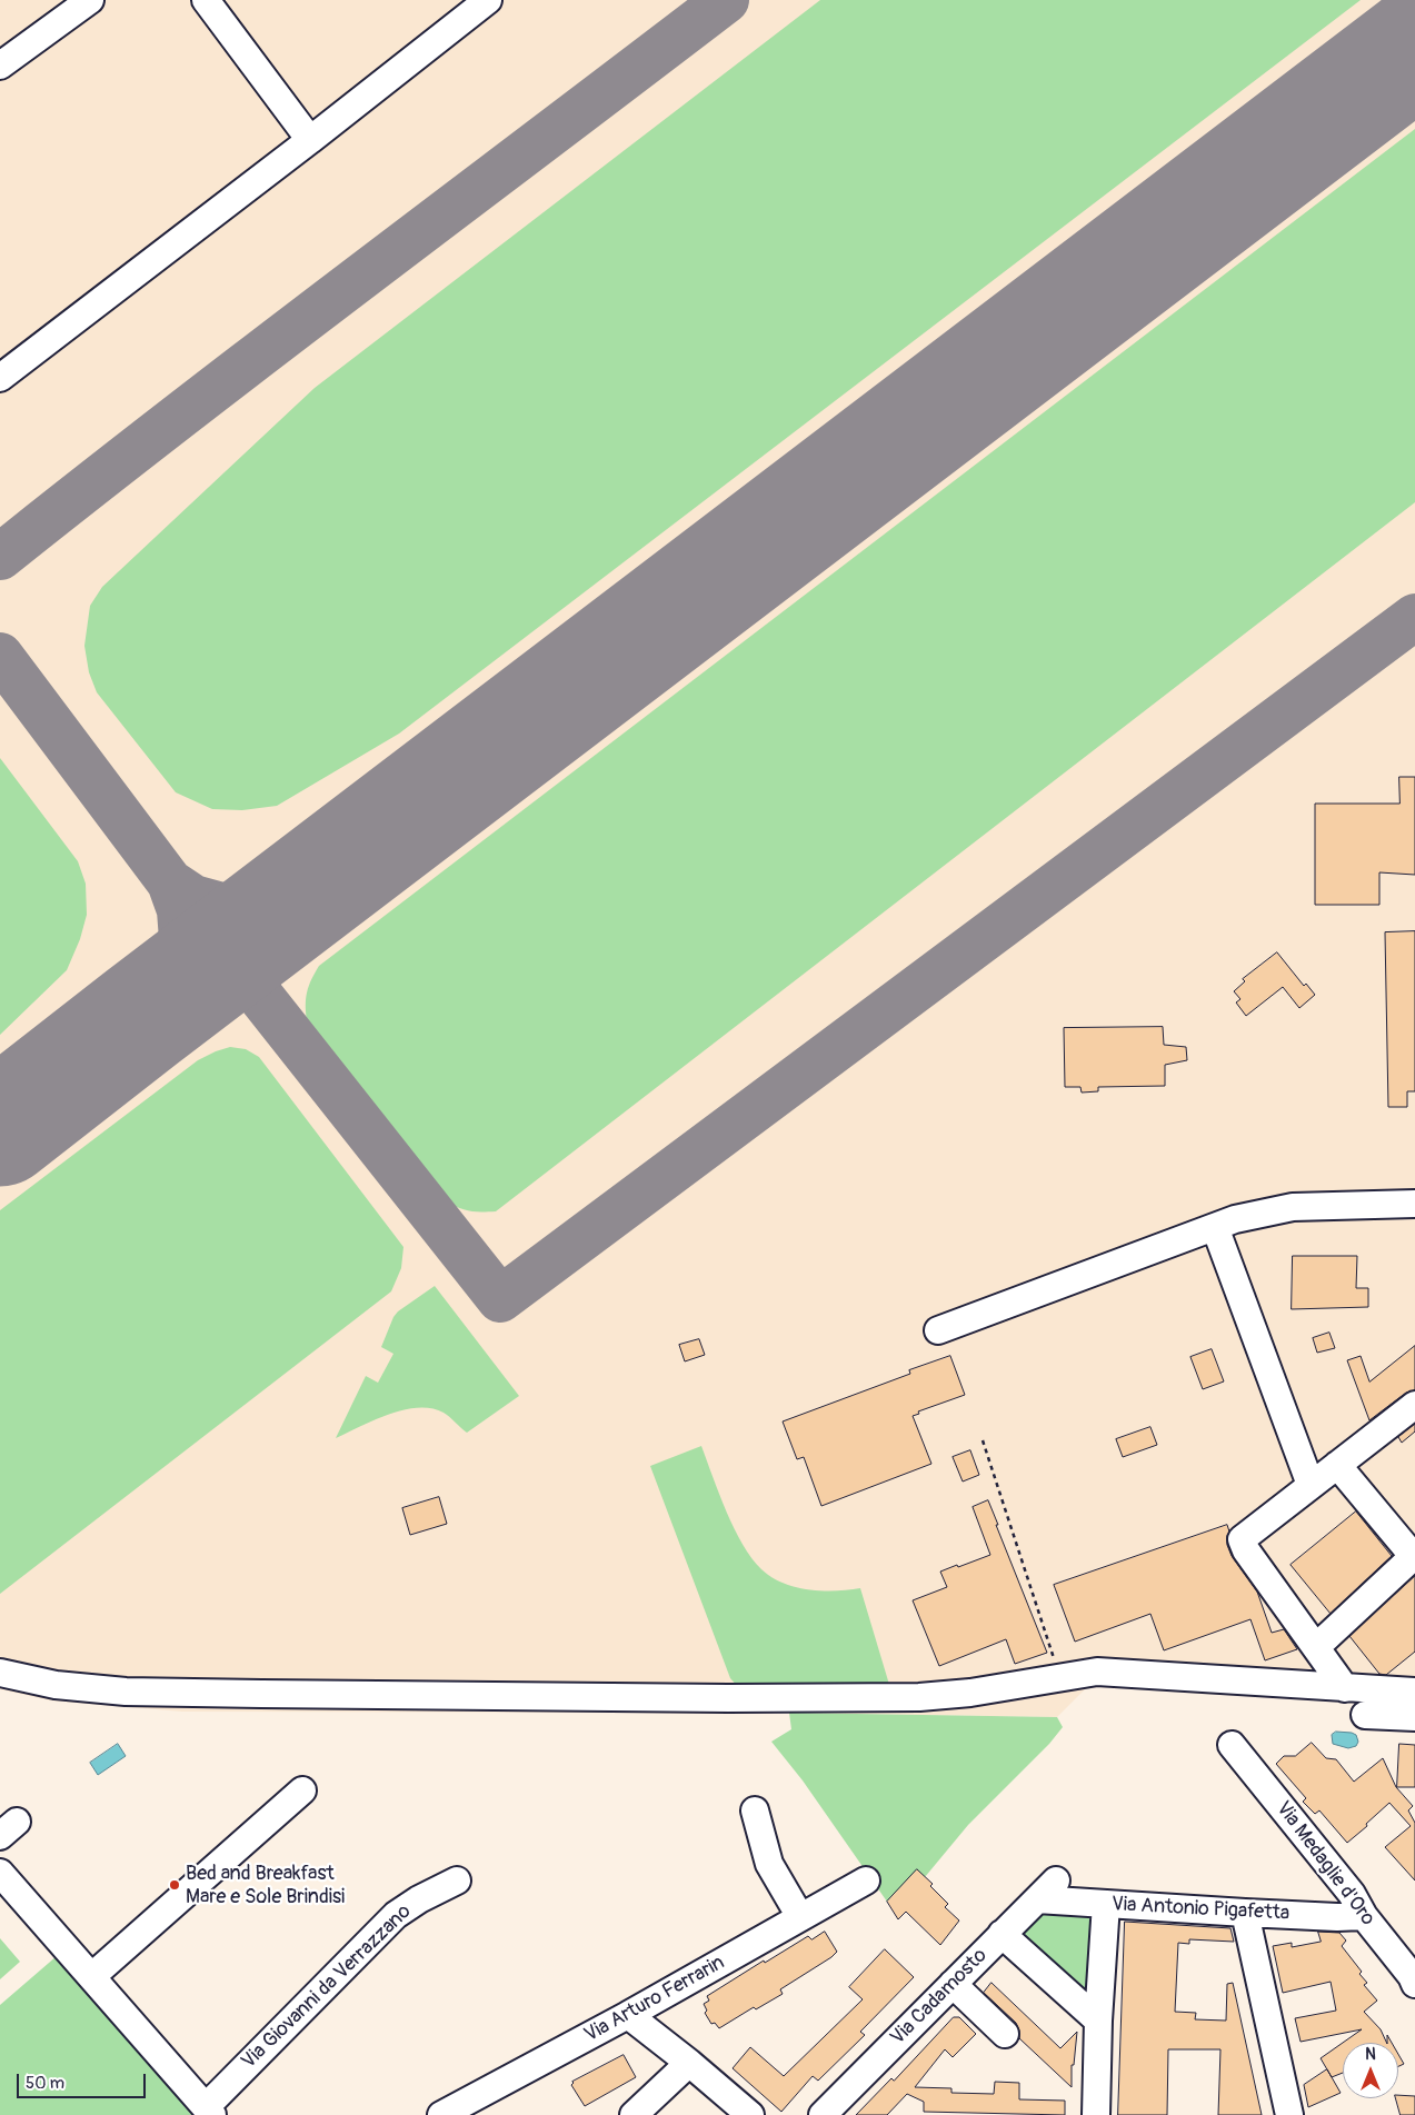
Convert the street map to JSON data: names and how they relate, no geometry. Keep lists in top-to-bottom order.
{
  "streets": {
    "street": [
      "Via Medaglie d'Oro",
      "Via Antonio Pigafetta",
      "Via Giovanni da Verrazzano",
      "Via Cadamosto",
      "Via Arturo Ferrarin"
    ]
  },
  "crossings": [
    ["Via Medaglie d'Oro", "Via Antonio Pigafetta"],
    ["Via Antonio Pigafetta", "Via Cadamosto"]
  ],
  "places": ["Bed and Breakfast Mare e Sole Brindisi"],
  "scale_bar": "50 m",
  "north": "top"
}
